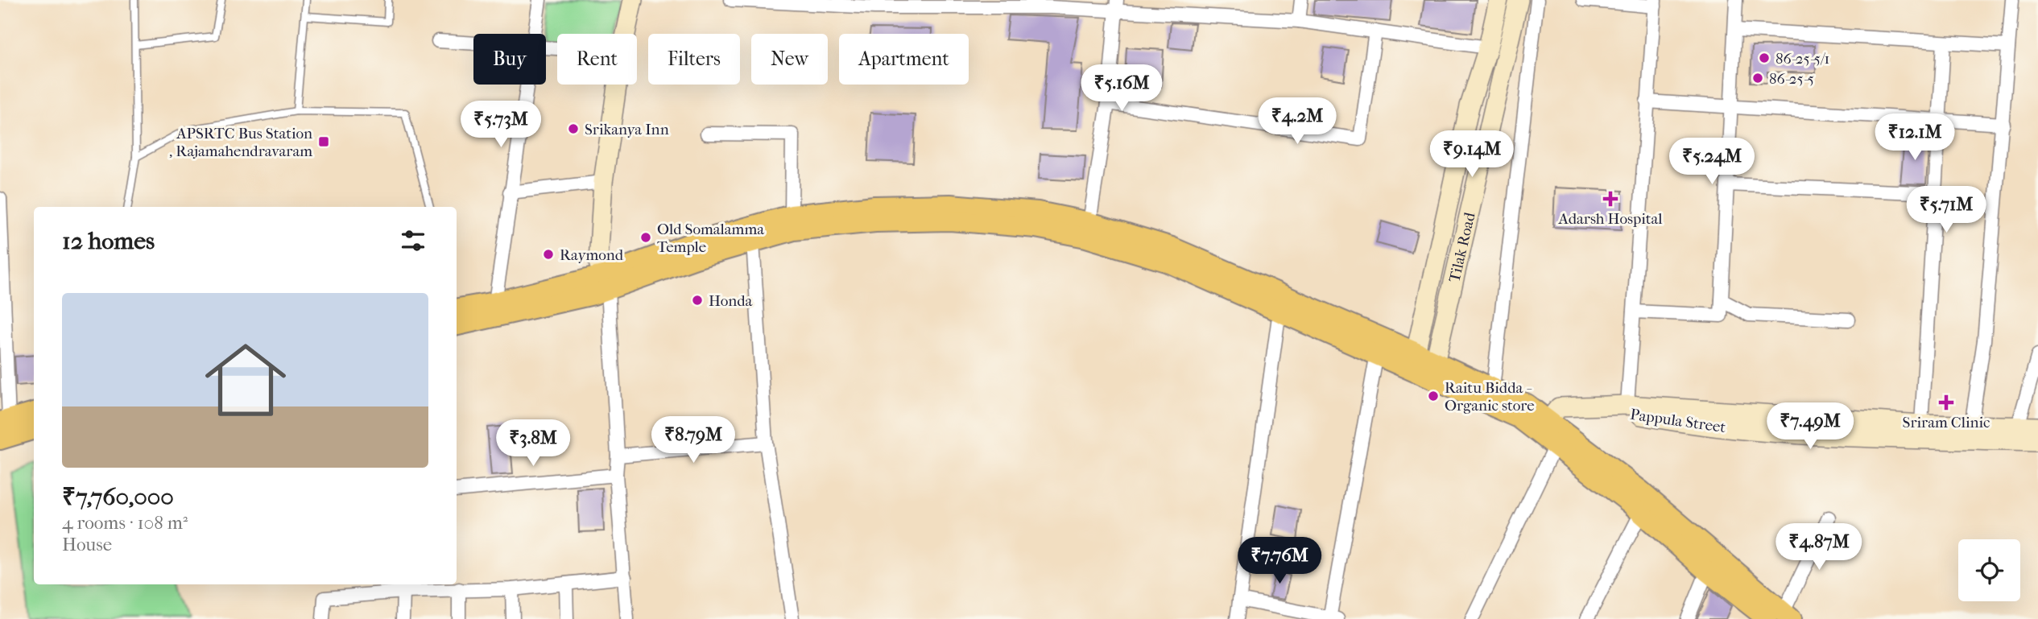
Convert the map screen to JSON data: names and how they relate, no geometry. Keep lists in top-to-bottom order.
{
  "streets": {
    "street": ["Tilak Road", "Pappula Street"]
  },
  "places": {
    "other": [
      "86-25-5/1",
      "86-25-5",
      "Srikanya Inn",
      "Old Somalamma Temple",
      "Raymond",
      "Honda",
      "Raitu Bidda - Organic store"
    ],
    "transit": ["APSRTC Bus Station , Rajamahendravaram"],
    "health": ["Adarsh Hospital", "Sriram Clinic"]
  },
  "page": {
    "chip": [
      "Buy",
      "Rent",
      "Filters",
      "New",
      "Apartment"
    ],
    "price": [
      "₹5.16M",
      "₹4.2M",
      "₹5.73M",
      "₹12.1M",
      "₹9.14M",
      "₹5.24M",
      "₹5.71M",
      "₹7.49M",
      "₹8.79M",
      "₹3.8M",
      "₹4.87M",
      "₹7.76M"
    ],
    "heading": "12 homes",
    "list": [
      {
        "name": "₹7,760,000",
        "note": "4 rooms · 108 m² · House"
      }
    ]
  }
}
